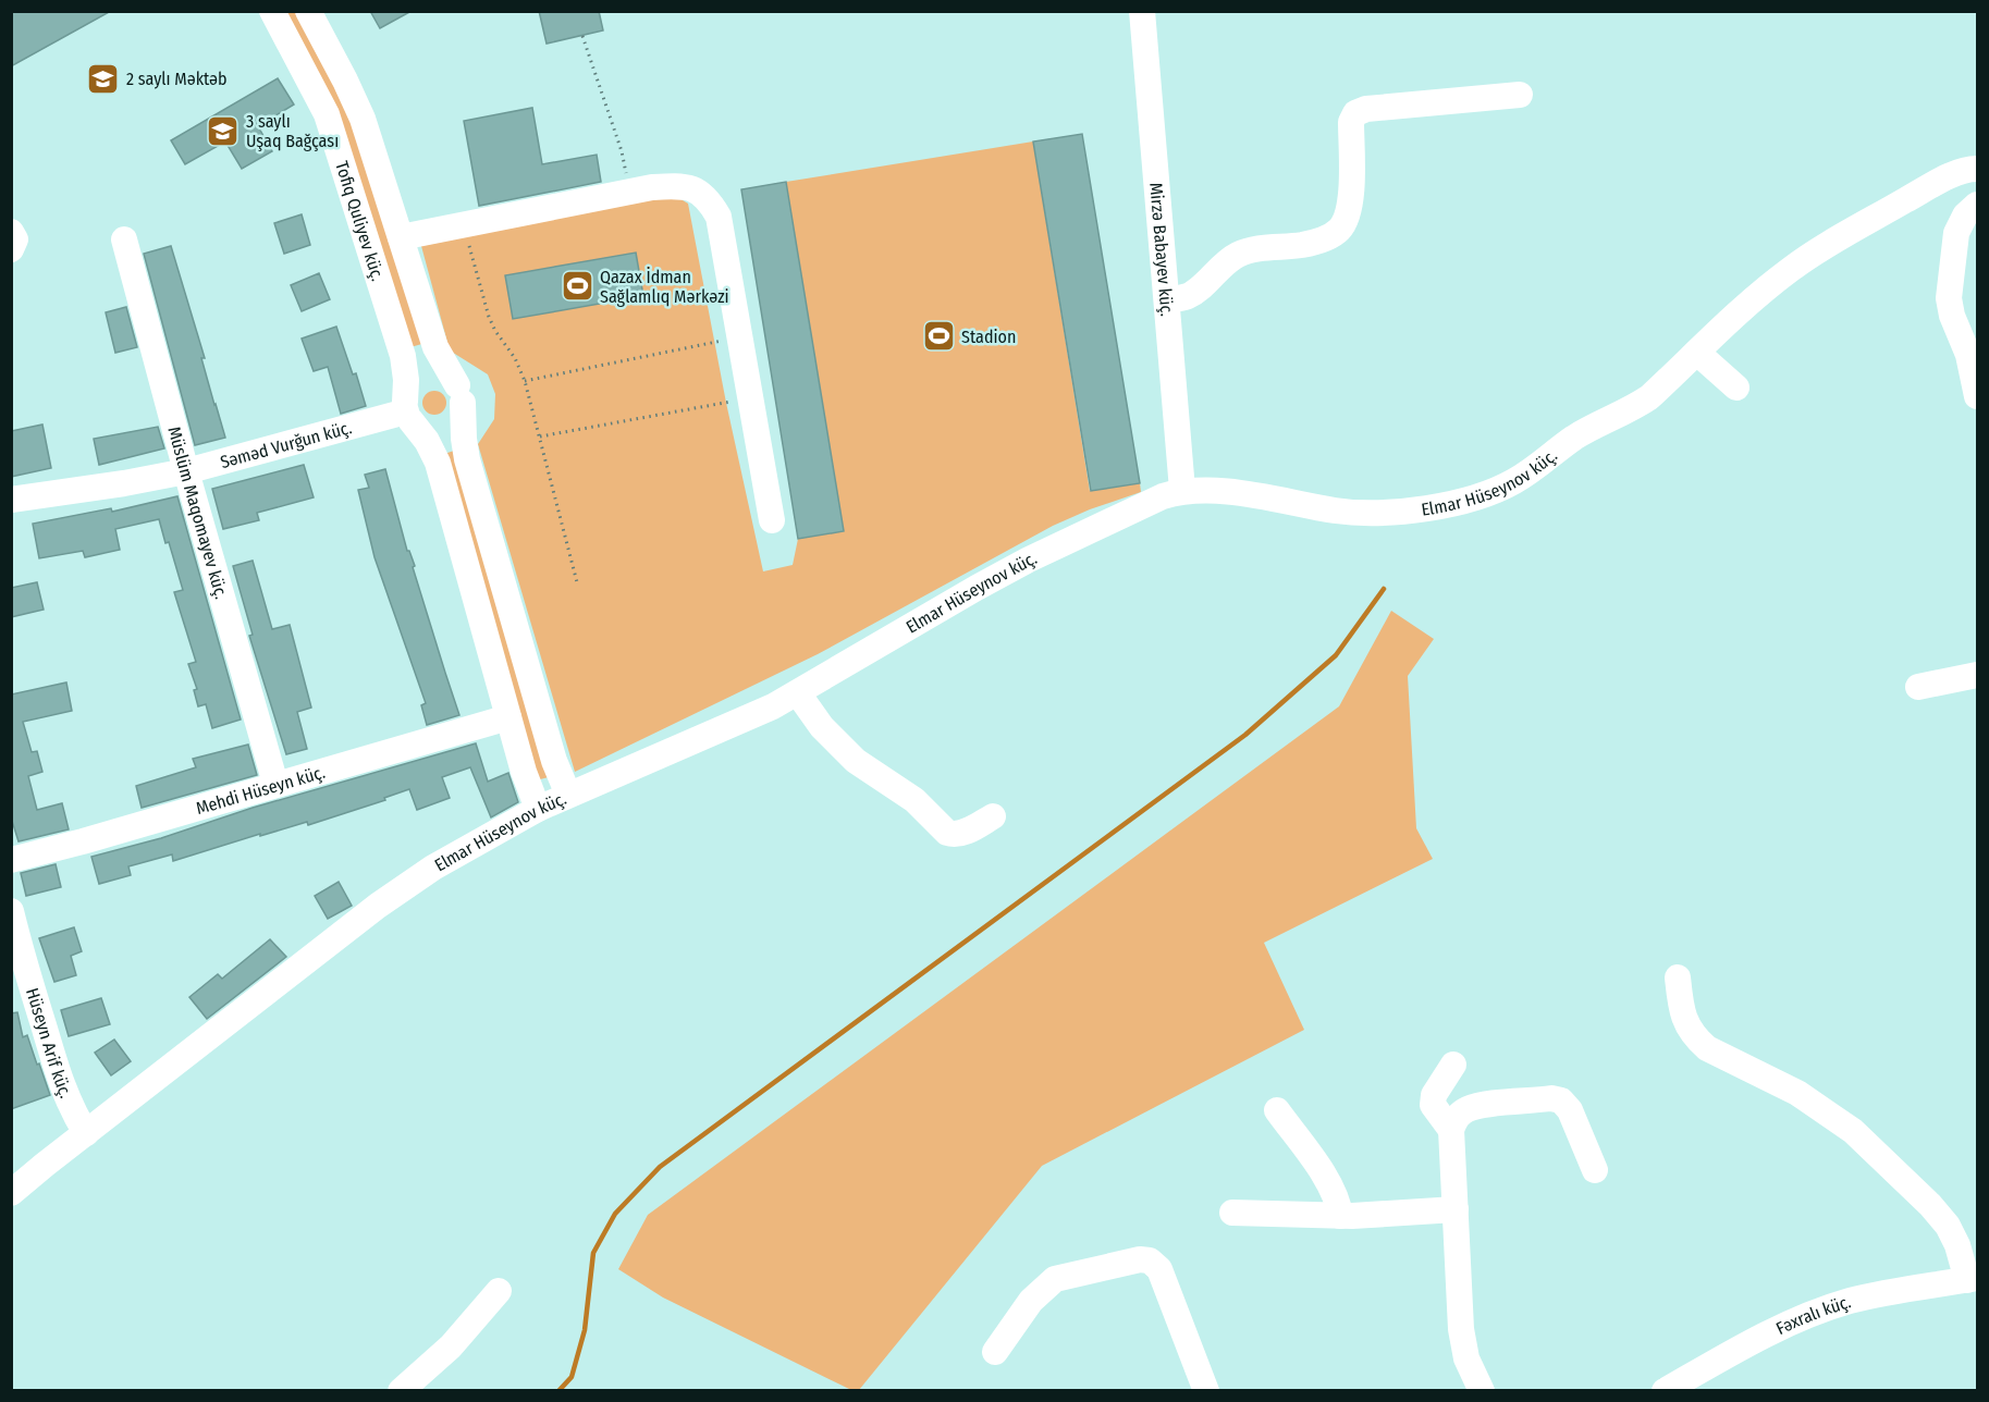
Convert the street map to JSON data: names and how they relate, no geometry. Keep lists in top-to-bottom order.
{
  "streets": {
    "street": [
      "Tofiq Quliyev küç.",
      "Mirzə Babayev küç.",
      "Səməd Vurğun küç.",
      "Elmar Hüseynov küç.",
      "Müslüm Maqomayev küç.",
      "Mehdi Hüseyn küç.",
      "Hüseyn Arif küç.",
      "Fəxralı küç."
    ]
  },
  "crossings": [
    ["Tofiq Quliyev küç.", "Səməd Vurğun küç."],
    ["Mirzə Babayev küç.", "Elmar Hüseynov küç."],
    ["Səməd Vurğun küç.", "Müslüm Maqomayev küç."],
    ["Elmar Hüseynov küç.", "Hüseyn Arif küç."],
    ["Müslüm Maqomayev küç.", "Mehdi Hüseyn küç."]
  ],
  "places": {
    "school or university": ["2 saylı Məktəb", "3 saylı Uşaq Bağçası"],
    "sports": ["Qazax İdman Sağlamlıq Mərkəzi", "Stadion"]
  }
}
